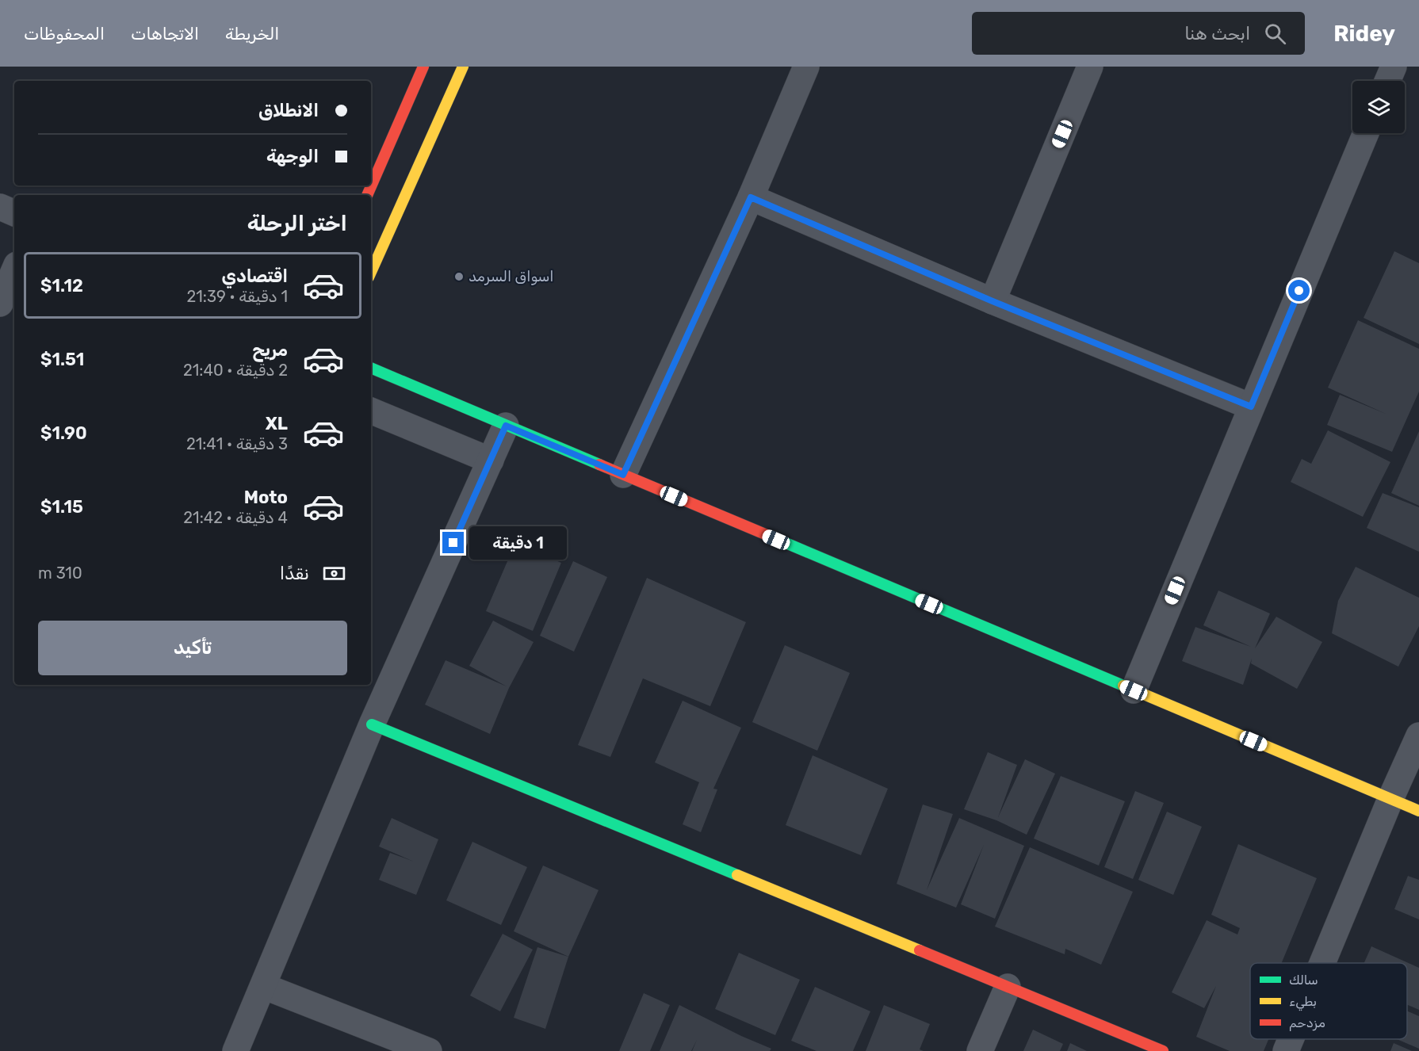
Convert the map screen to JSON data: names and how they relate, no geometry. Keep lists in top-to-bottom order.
{
  "places": ["اسواق السرمد"],
  "legend": ["سالك", "بطيء", "مزدحم"],
  "page": {
    "header": "Ridey",
    "search": "ابحث هنا",
    "nav": ["الخريطة", "الاتجاهات", "المحفوظات"],
    "banner": ["الانطلاق", "الوجهة"],
    "heading": "اختر الرحلة",
    "list": [
      {
        "name": "اقتصادي",
        "note": "1 دقيقة · 21:39",
        "value": "$1.12"
      },
      {
        "name": "مريح",
        "note": "2 دقيقة · 21:40",
        "value": "$1.51"
      },
      {
        "name": "XL",
        "note": "3 دقيقة · 21:41",
        "value": "$1.90"
      },
      {
        "name": "Moto",
        "note": "4 دقيقة · 21:42",
        "value": "$1.15"
      }
    ],
    "bubble": "1 دقيقة",
    "pay": ["نقدًا", "310 m"],
    "buttons": "تأكيد"
  }
}
